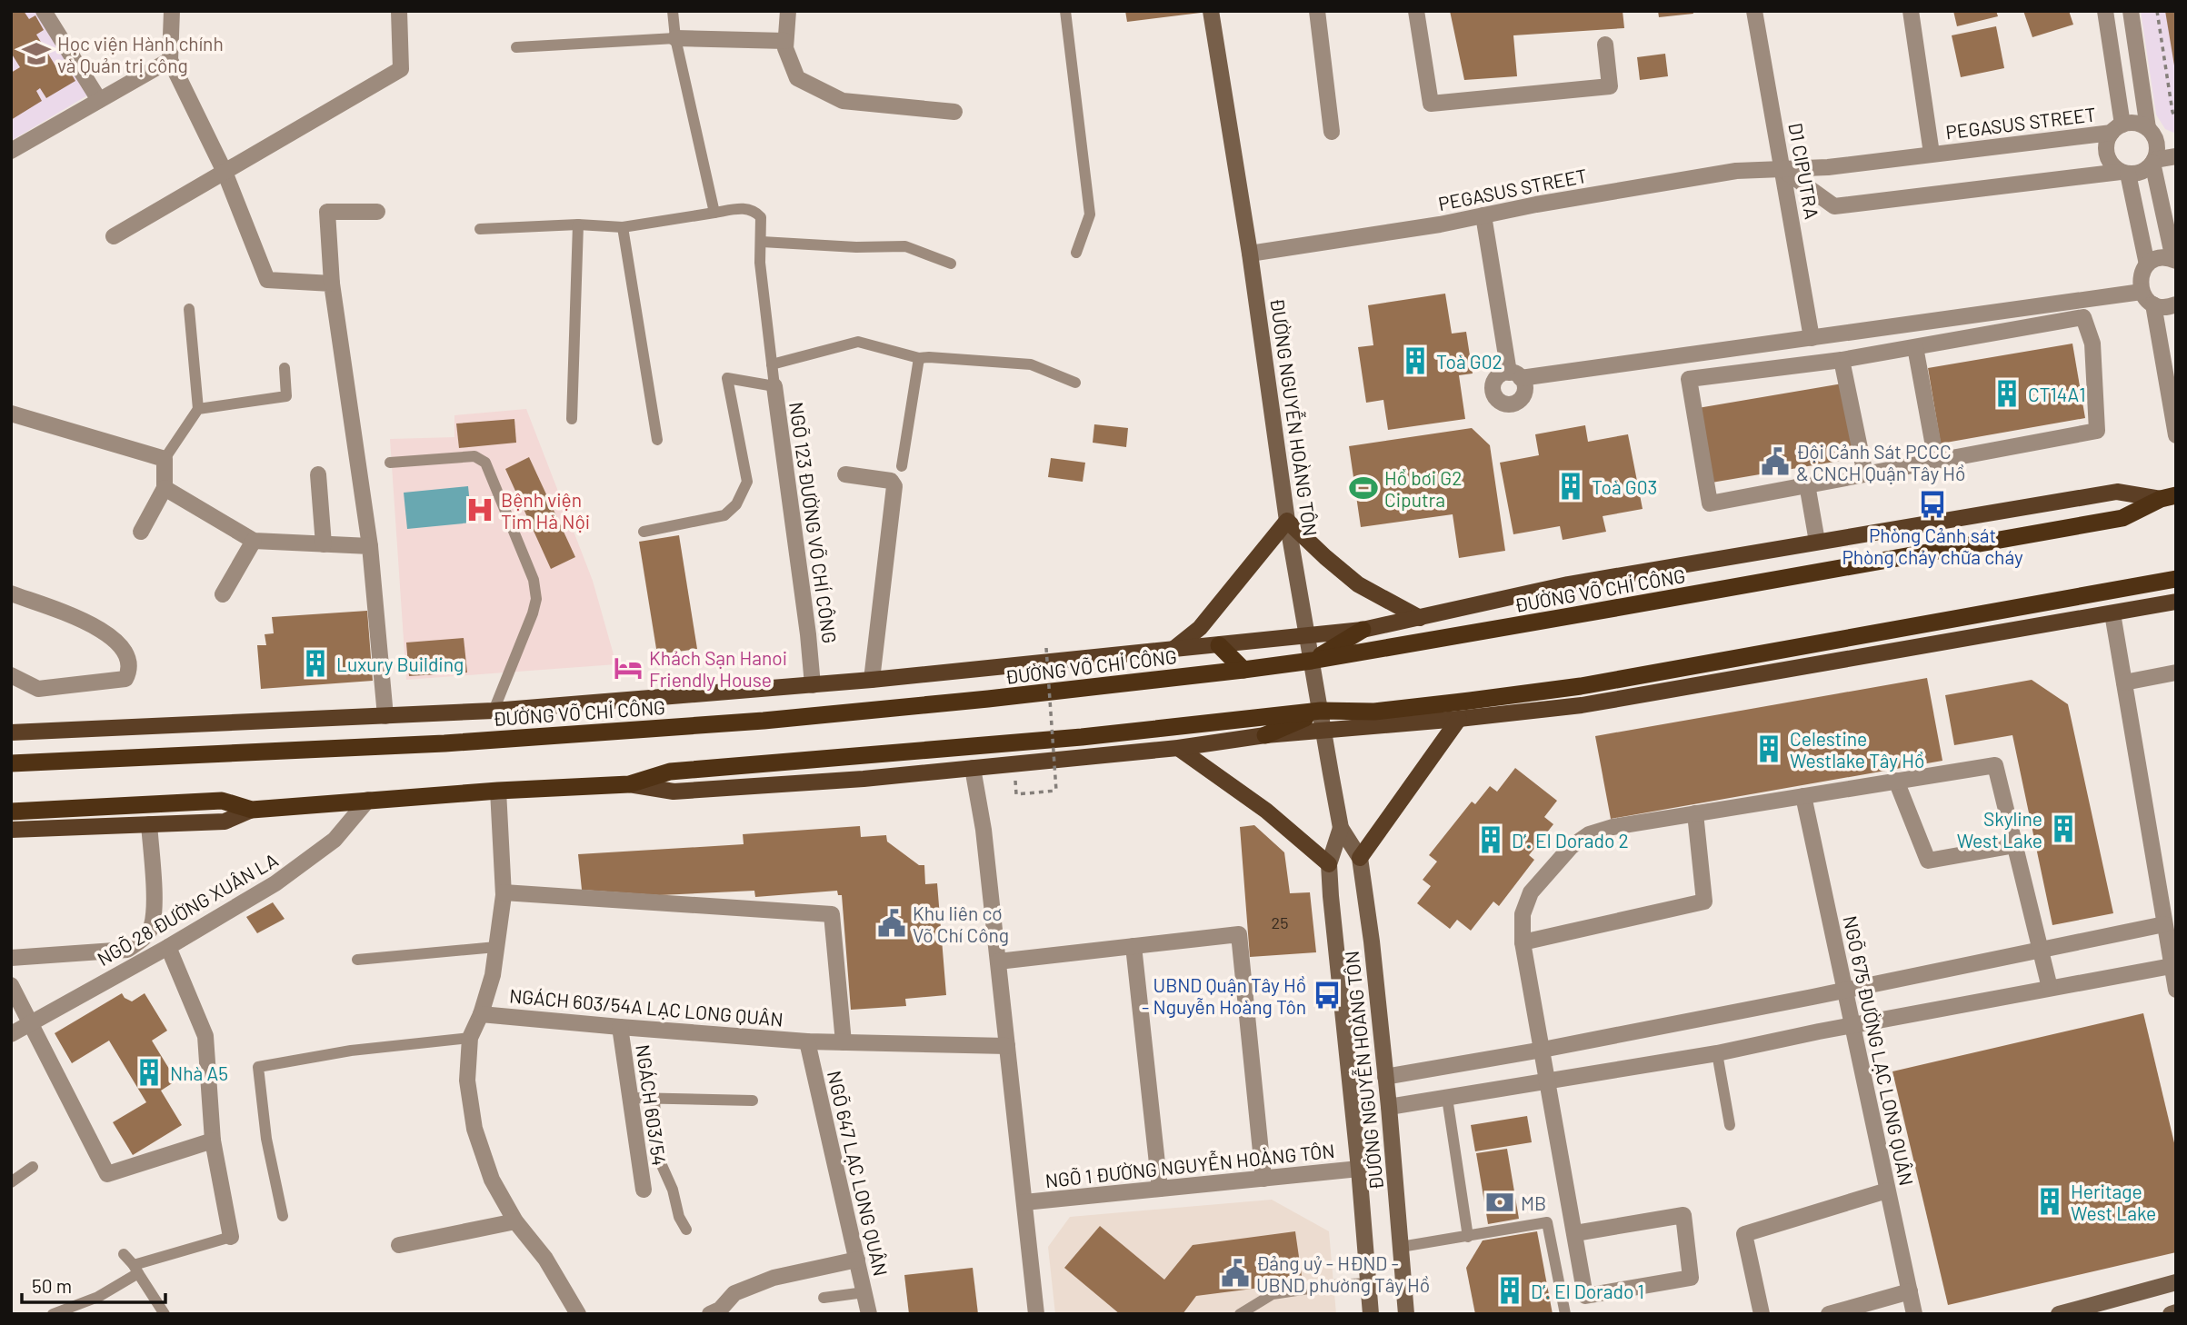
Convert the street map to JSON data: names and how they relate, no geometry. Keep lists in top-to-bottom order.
{
  "streets": {
    "highway": ["ĐƯỜNG VÕ CHÍ CÔNG"],
    "main road": ["ĐƯỜNG NGUYỄN HOÀNG TÔN"],
    "street": [
      "PEGASUS STREET",
      "D1 CIPUTRA",
      "NGÕ 123 ĐƯỜNG VÕ CHÍ CÔNG",
      "NGÕ 28 ĐƯỜNG XUÂN LA",
      "NGÁCH 603/54A LẠC LONG QUÂN",
      "NGÕ 675 ĐƯỜNG LẠC LONG QUÂN",
      "NGÁCH 603/54",
      "NGÕ 1 ĐƯỜNG NGUYỄN HOÀNG TÔN",
      "NGÕ 647 LẠC LONG QUÂN"
    ]
  },
  "crossings": [
    ["PEGASUS STREET", "D1 CIPUTRA"],
    ["PEGASUS STREET", "ĐƯỜNG NGUYỄN HOÀNG TÔN"],
    ["ĐƯỜNG NGUYỄN HOÀNG TÔN", "ĐƯỜNG VÕ CHÍ CÔNG"],
    ["ĐƯỜNG NGUYỄN HOÀNG TÔN", "NGÕ 1 ĐƯỜNG NGUYỄN HOÀNG TÔN"],
    ["NGÕ 123 ĐƯỜNG VÕ CHÍ CÔNG", "ĐƯỜNG VÕ CHÍ CÔNG"],
    ["NGÁCH 603/54A LẠC LONG QUÂN", "NGÁCH 603/54"],
    ["NGÁCH 603/54A LẠC LONG QUÂN", "NGÕ 647 LẠC LONG QUÂN"]
  ],
  "places": {
    "school or university": ["Học viện Hành chính và Quản trị công"],
    "building": [
      "Toà G02",
      "CT14A1",
      "Toà G03",
      "Luxury Building",
      "Celestine Westlake Tây Hồ",
      "Skyline West Lake",
      "D’. El Dorado 2",
      "Nhà A5",
      "Heritage West Lake",
      "D’. El Dorado 1"
    ],
    "public building": ["Đội Cảnh Sát PCCC & CNCH Quận Tây Hồ", "Khu liên cơ Võ Chí Công", "Đảng uỷ - HĐND - UBND phường Tây Hồ"],
    "sports": ["Hồ bơi G2 Ciputra"],
    "bus stop": ["Phòng Cảnh sát Phòng cháy chữa cháy", "UBND Quận Tây Hồ - Nguyễn Hoàng Tôn"],
    "hospital": ["Bệnh viện Tim Hà Nội"],
    "hotel": ["Khách Sạn Hanoi Friendly House"],
    "bank": ["MB"]
  },
  "house_numbers": ["25"],
  "scale_bar": "50 m"
}
